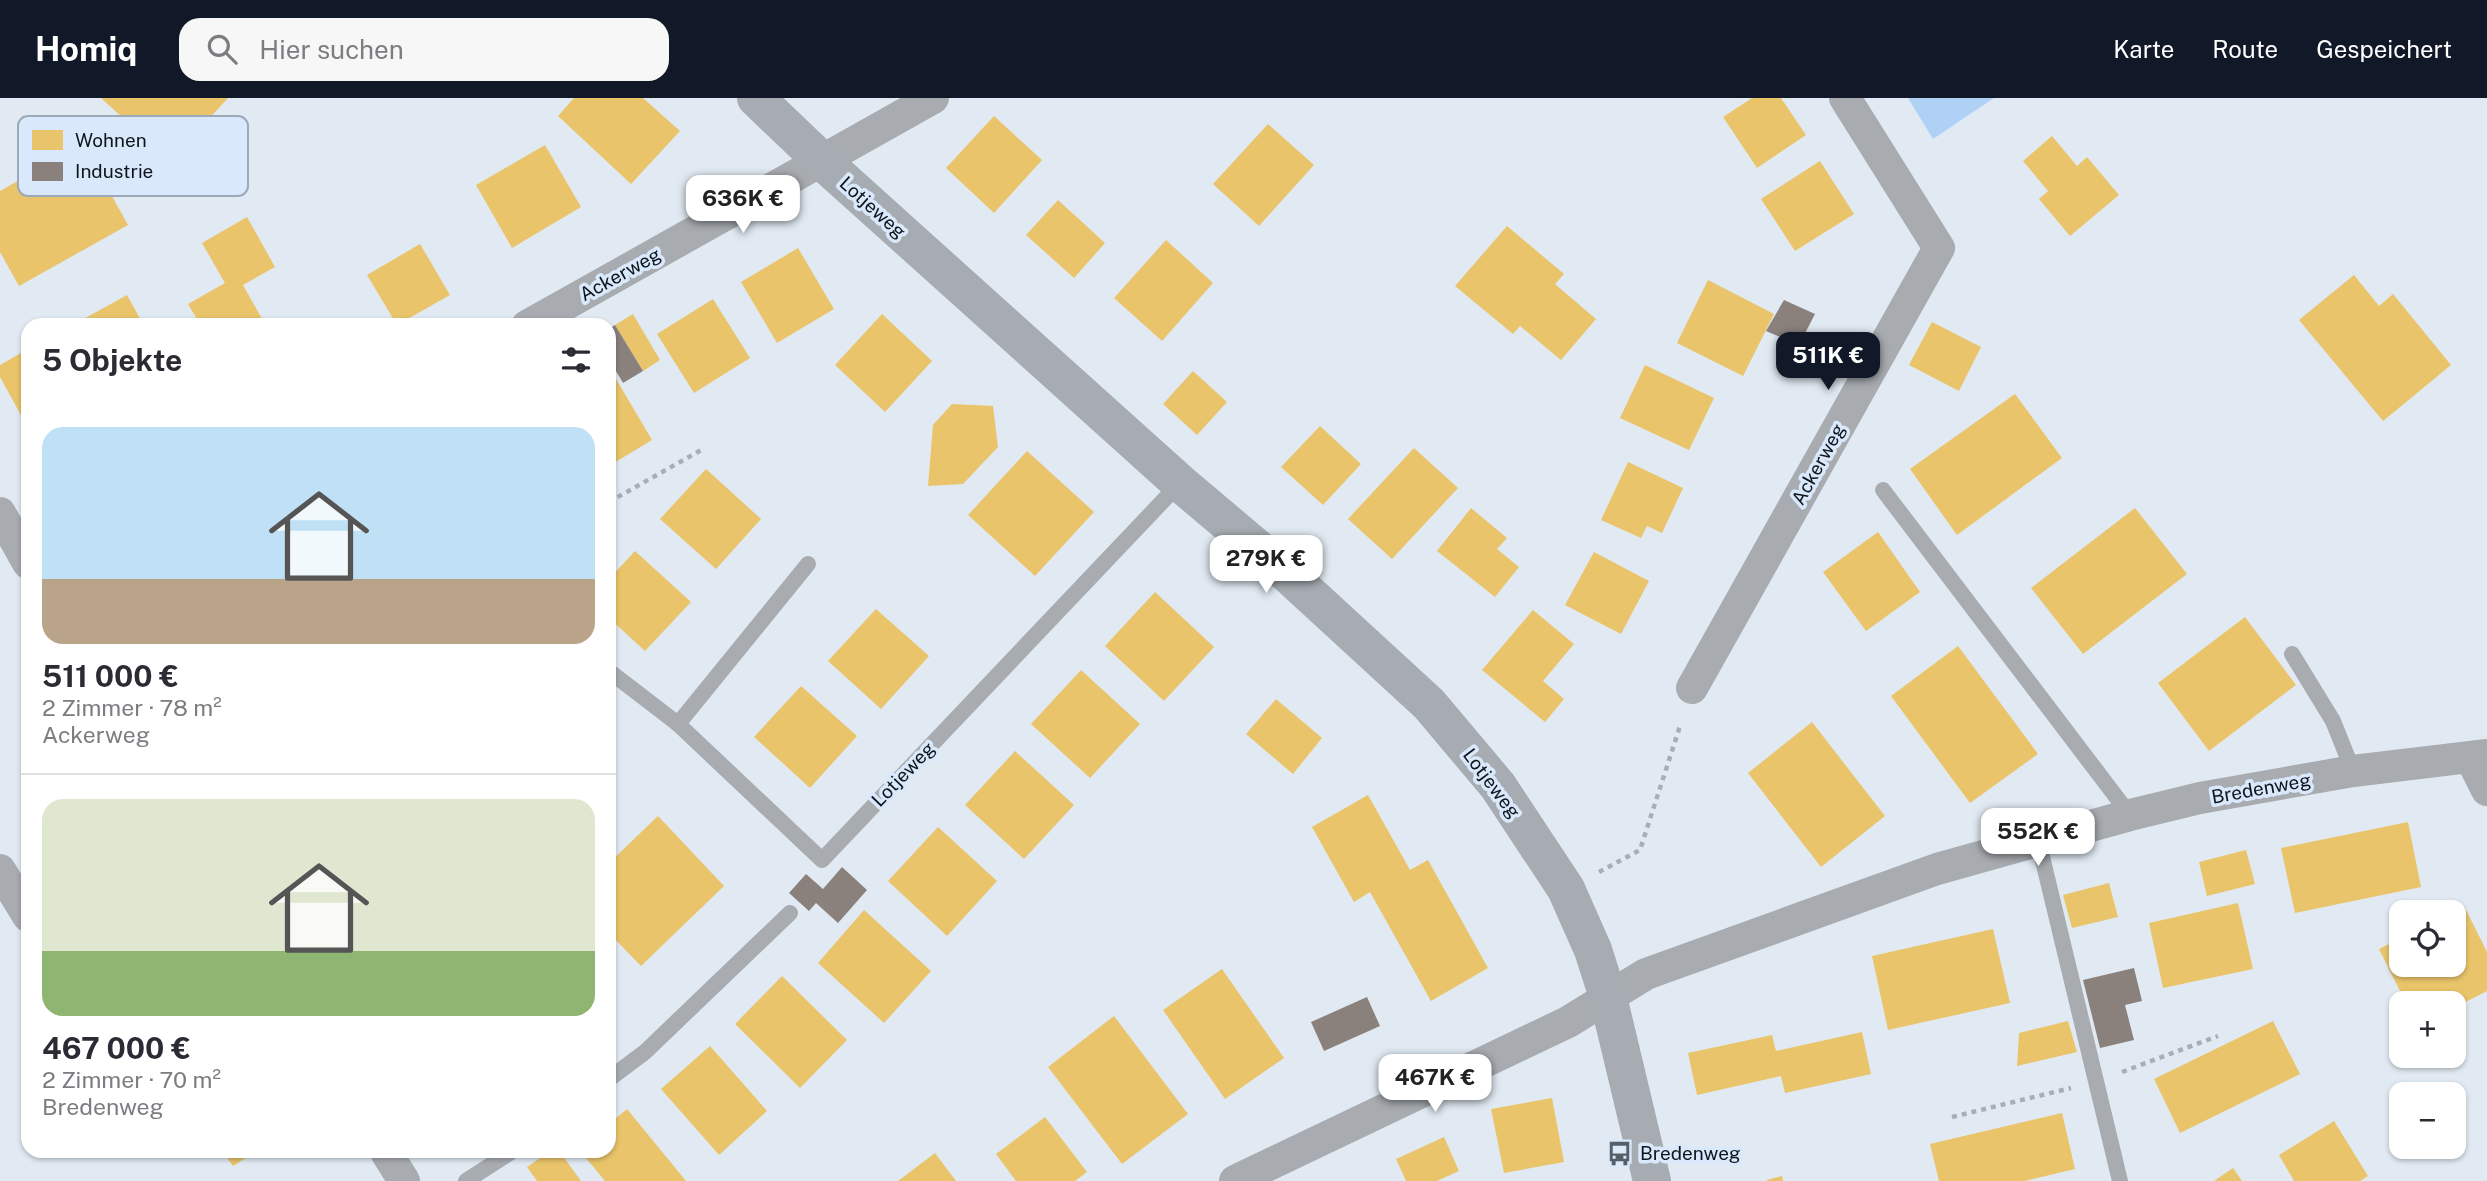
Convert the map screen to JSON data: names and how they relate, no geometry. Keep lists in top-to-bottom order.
{
  "streets": {
    "street": ["Lotjeweg", "Ackerweg", "Bredenweg"]
  },
  "crossings": [
    ["Lotjeweg", "Ackerweg"],
    ["Lotjeweg", "Bredenweg"]
  ],
  "places": {
    "bus stop": ["Bredenweg"]
  },
  "legend": ["Wohnen", "Industrie"],
  "page": {
    "header": "Homiq",
    "search": "Hier suchen",
    "nav": ["Karte", "Route", "Gespeichert"],
    "price": [
      "636K €",
      "511K €",
      "279K €",
      "552K €",
      "467K €"
    ],
    "heading": "5 Objekte",
    "list": [
      {
        "name": "511 000 €",
        "note": "2 Zimmer · 78 m² · Ackerweg"
      },
      {
        "name": "467 000 €",
        "note": "2 Zimmer · 70 m² · Bredenweg"
      }
    ],
    "map_buttons": ["+", "−"]
  }
}
